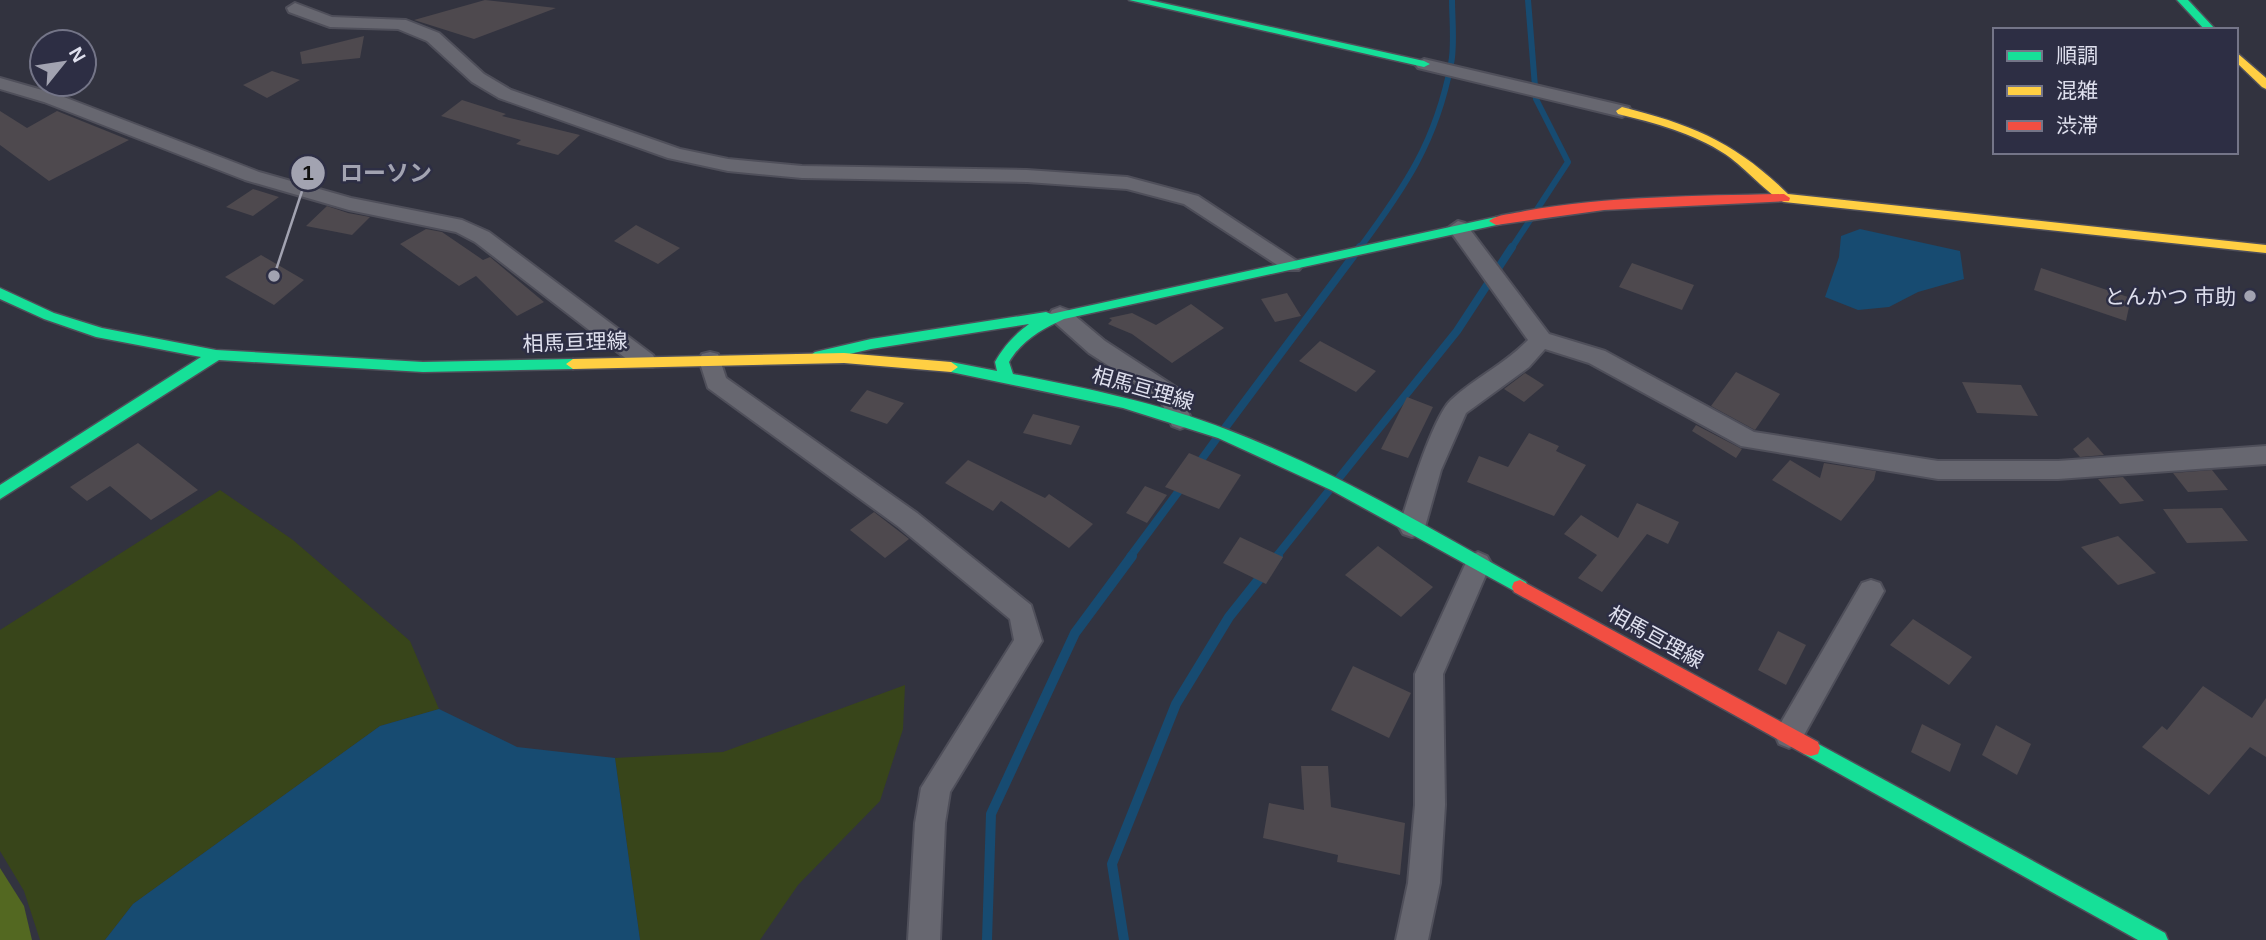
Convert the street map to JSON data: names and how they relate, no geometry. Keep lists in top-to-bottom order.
{
  "streets": {
    "street": ["相馬亘理線"]
  },
  "places": ["ローソン", "とんかつ 市助"],
  "legend": ["順調", "混雑", "渋滞"],
  "north": "top right"
}
